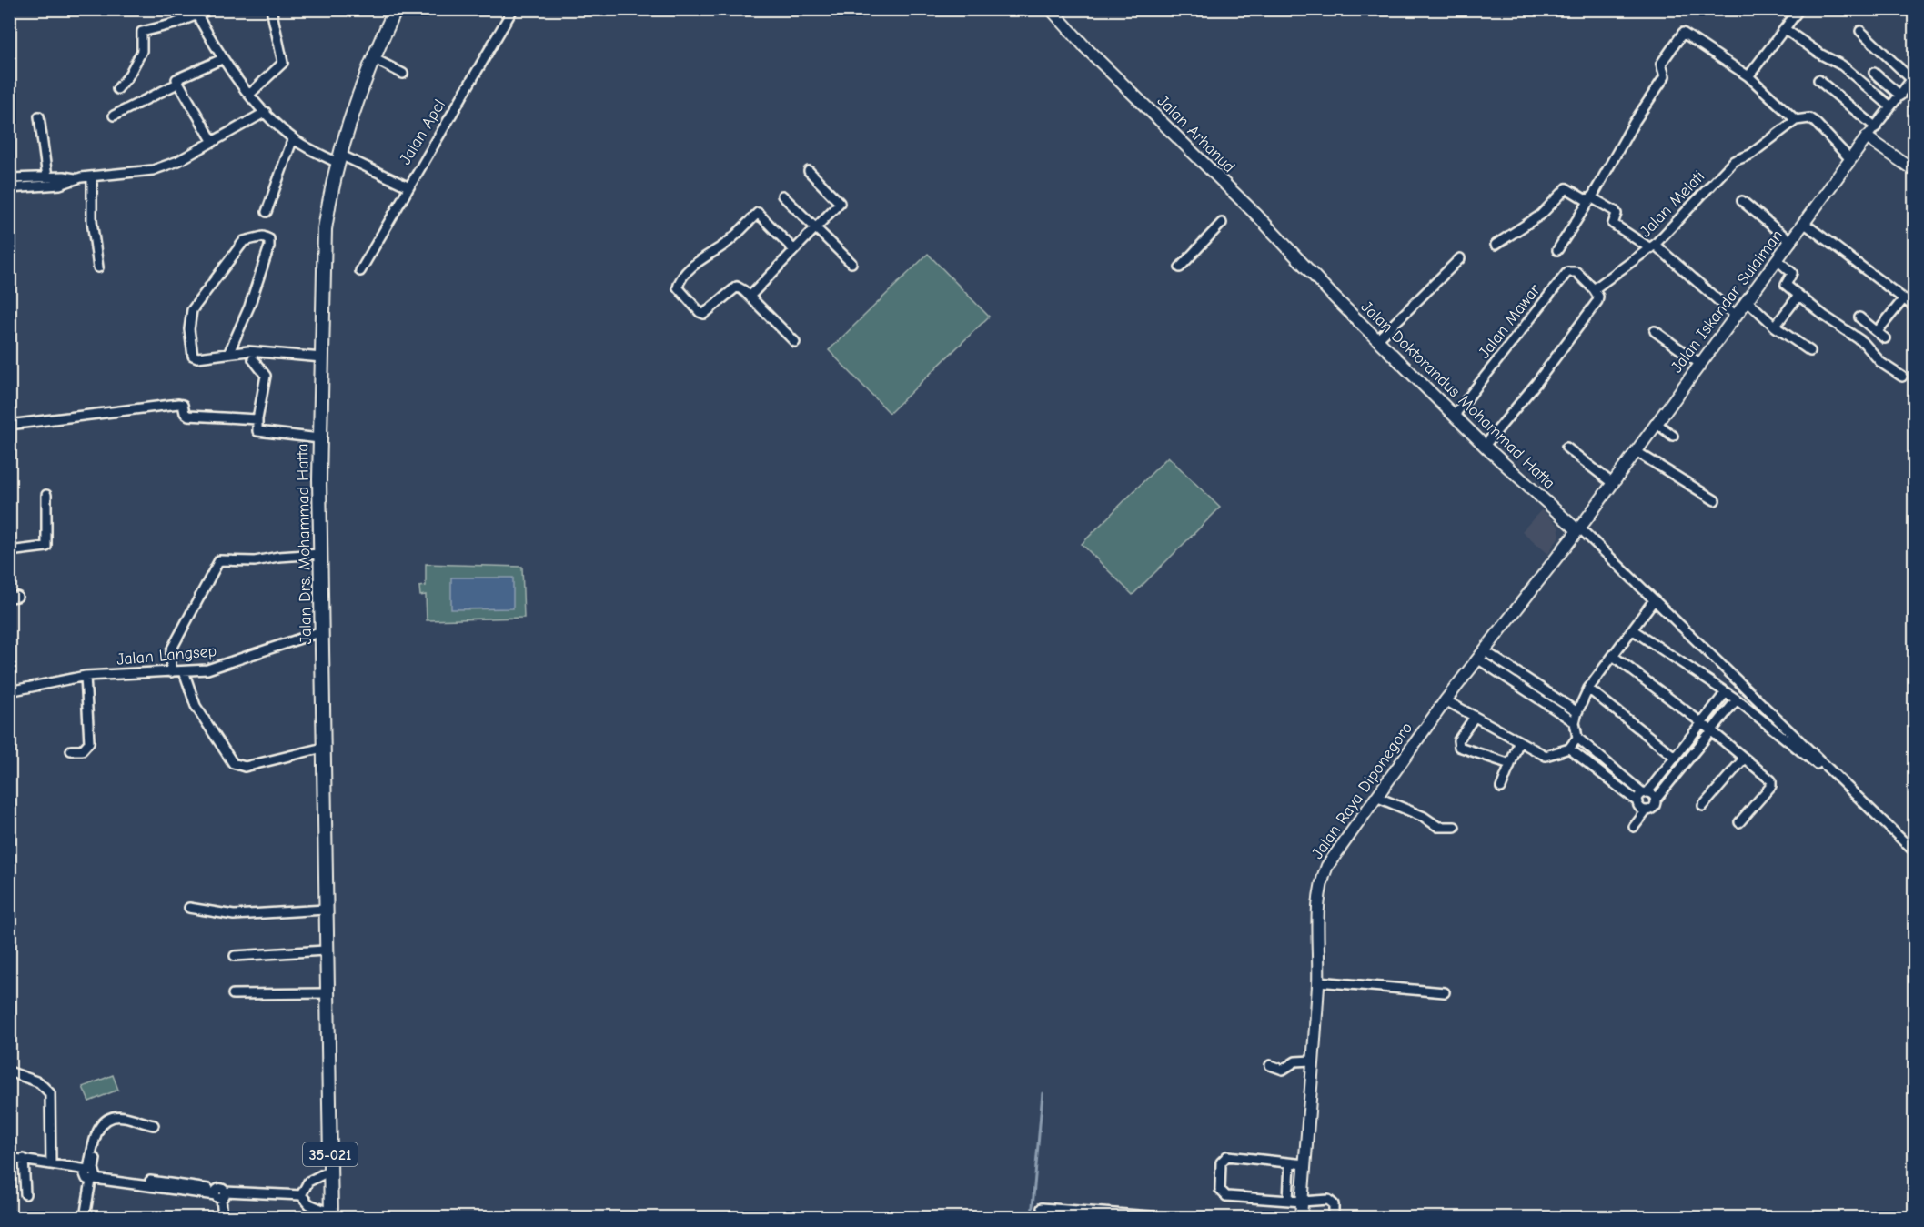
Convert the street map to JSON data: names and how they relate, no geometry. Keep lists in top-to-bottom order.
{
  "streets": {
    "main road": ["Jalan Drs. Mohammad Hatta", "35-021"],
    "street": [
      "Jalan Apel",
      "Jalan Arhanud",
      "Jalan Melati",
      "Jalan Iskandar Sulaiman",
      "Jalan Mawar",
      "Jalan Doktorandus Mohammad Hatta",
      "Jalan Langsep",
      "Jalan Raya Diponegoro"
    ]
  },
  "crossings": [
    ["Jalan Arhanud", "Jalan Doktorandus Mohammad Hatta"],
    ["Jalan Melati", "Jalan Mawar"],
    ["Jalan Iskandar Sulaiman", "Jalan Doktorandus Mohammad Hatta"],
    ["Jalan Iskandar Sulaiman", "Jalan Raya Diponegoro"],
    ["Jalan Mawar", "Jalan Doktorandus Mohammad Hatta"],
    ["Jalan Doktorandus Mohammad Hatta", "Jalan Raya Diponegoro"],
    ["Jalan Drs. Mohammad Hatta", "Jalan Langsep"],
    ["Jalan Drs. Mohammad Hatta", "35-021"]
  ]
}
